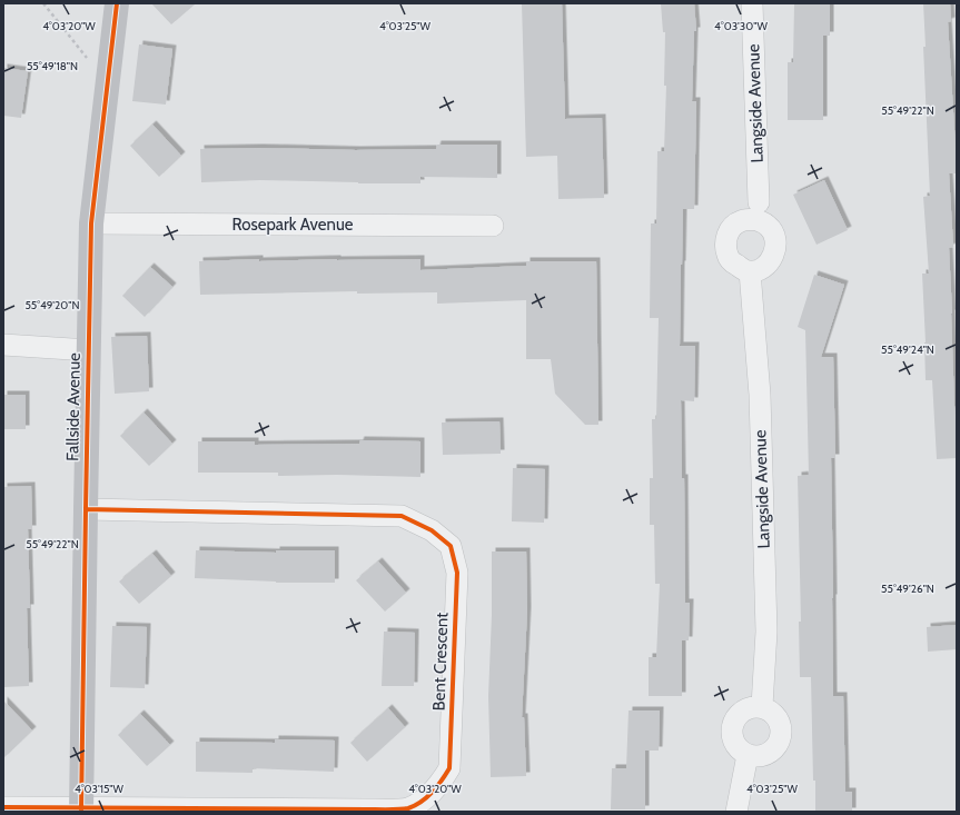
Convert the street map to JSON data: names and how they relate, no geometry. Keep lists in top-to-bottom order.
{
  "streets": {
    "street": [
      "Langside Avenue",
      "Rosepark Avenue",
      "Fallside Avenue",
      "Bent Crescent"
    ]
  },
  "crossings": [
    ["Rosepark Avenue", "Fallside Avenue"],
    ["Fallside Avenue", "Bent Crescent"]
  ],
  "coordinates": [
    "4°03'20\"W",
    "4°03'25\"W",
    "4°03'30\"W",
    "55°49'18\"N",
    "55°49'22\"N",
    "55°49'20\"N",
    "55°49'24\"N",
    "55°49'26\"N",
    "4°03'15\"W"
  ]
}
